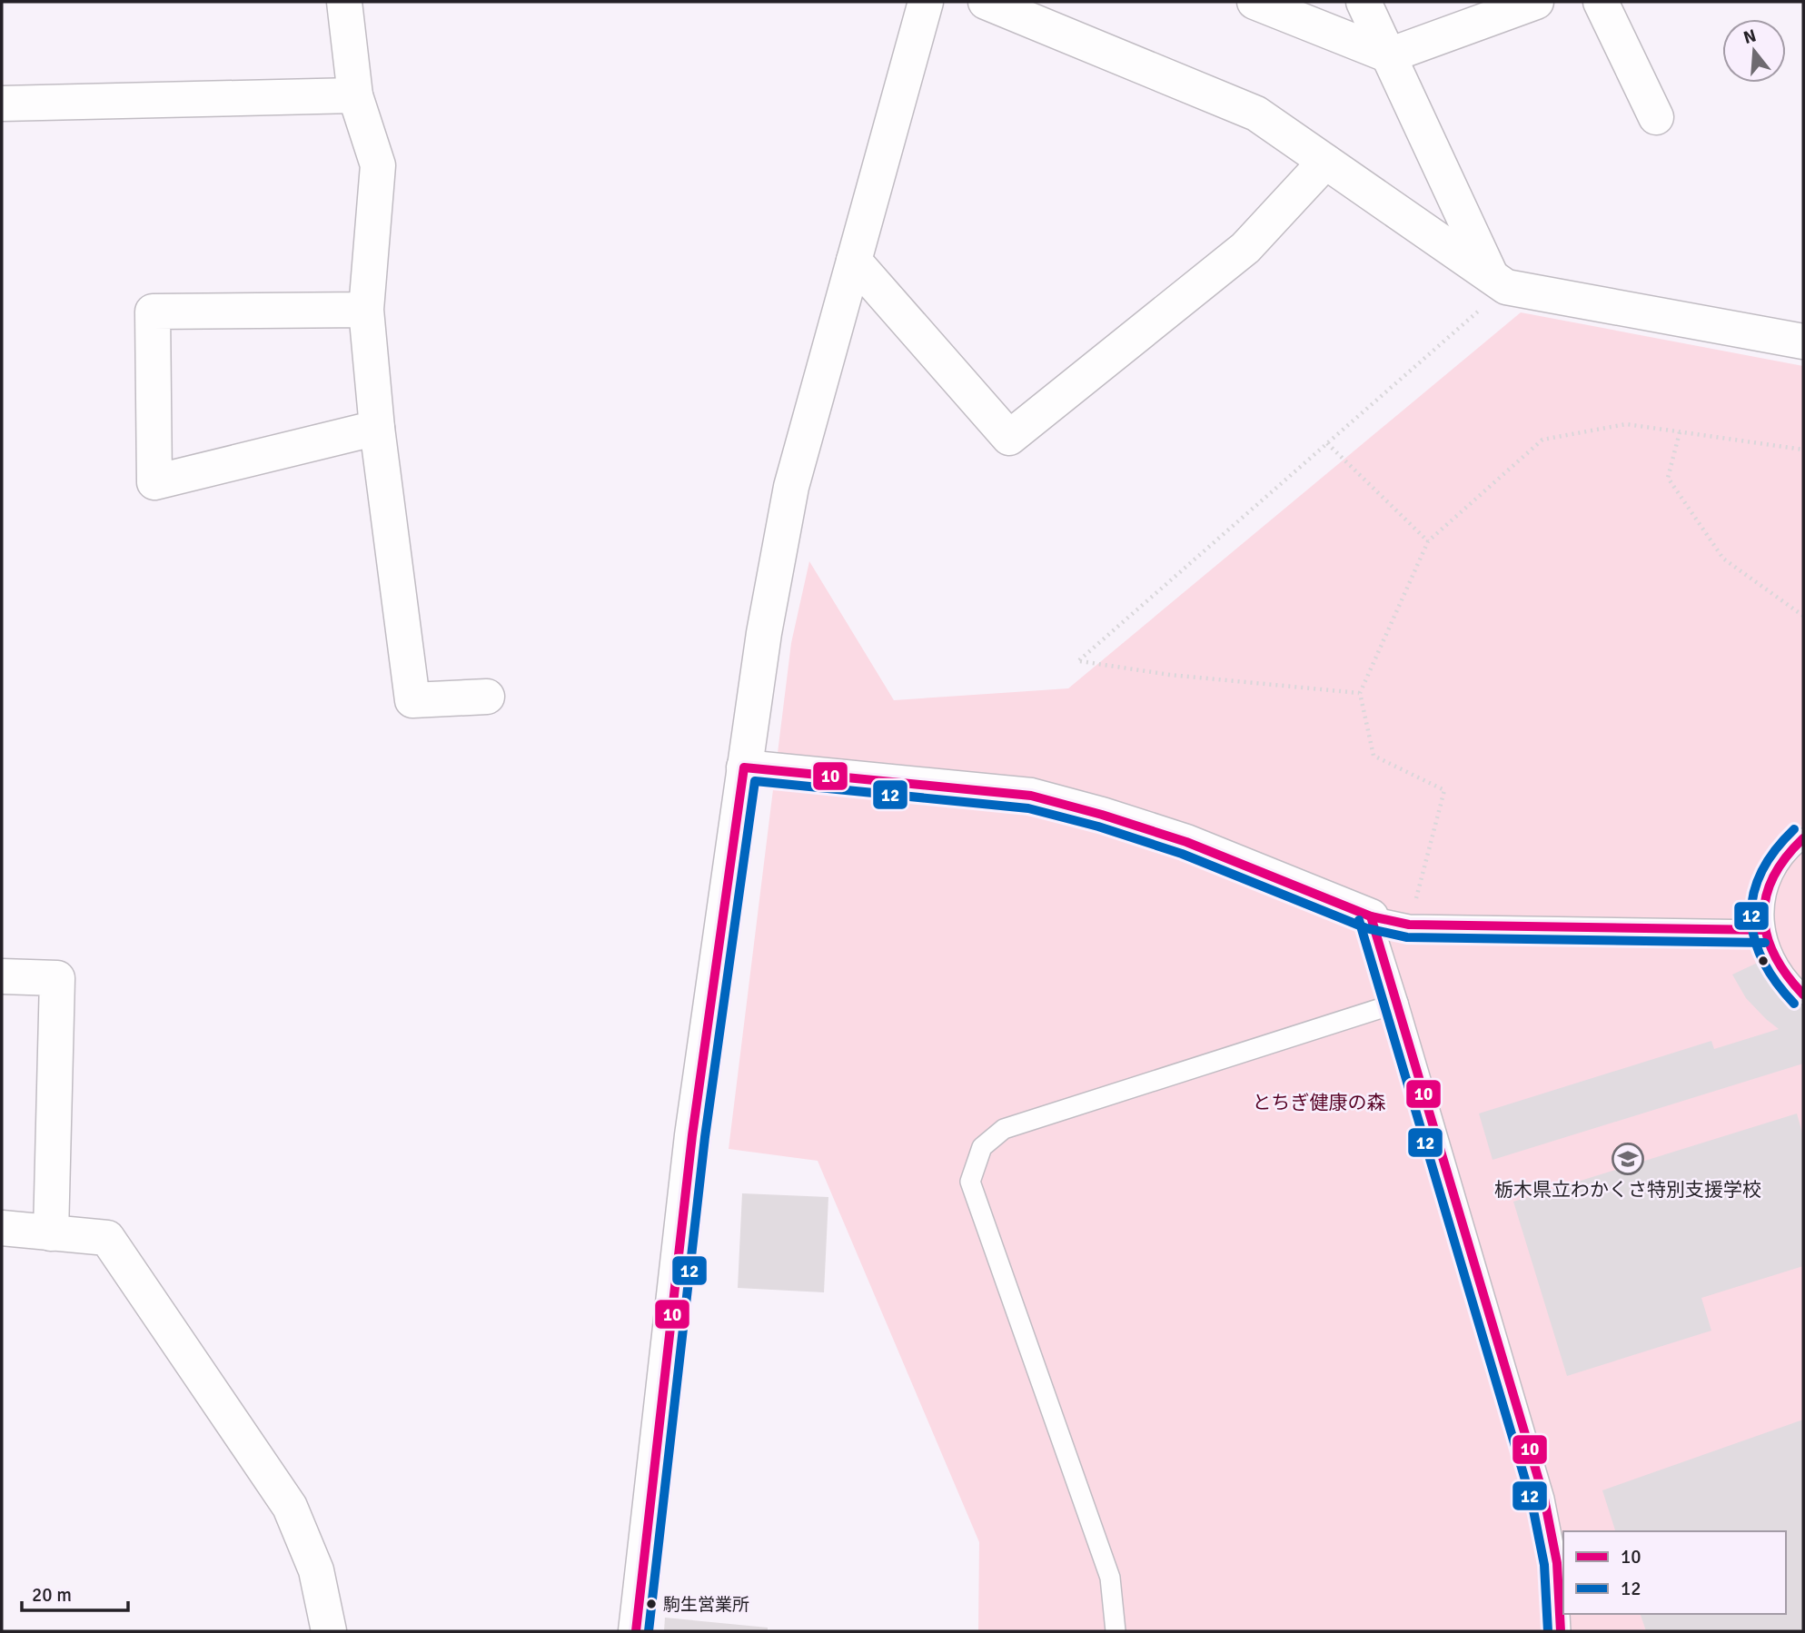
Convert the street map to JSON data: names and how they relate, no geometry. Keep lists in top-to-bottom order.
{
  "parks": ["とちぎ健康の森"],
  "places": {
    "school or university": ["栃木県立わかくさ特別支援学校"],
    "other": ["駒生営業所"]
  },
  "lines": ["transit line 10", "transit line 12"],
  "legend": ["10", "12"],
  "scale_bar": "20 m",
  "north": "top"
}
